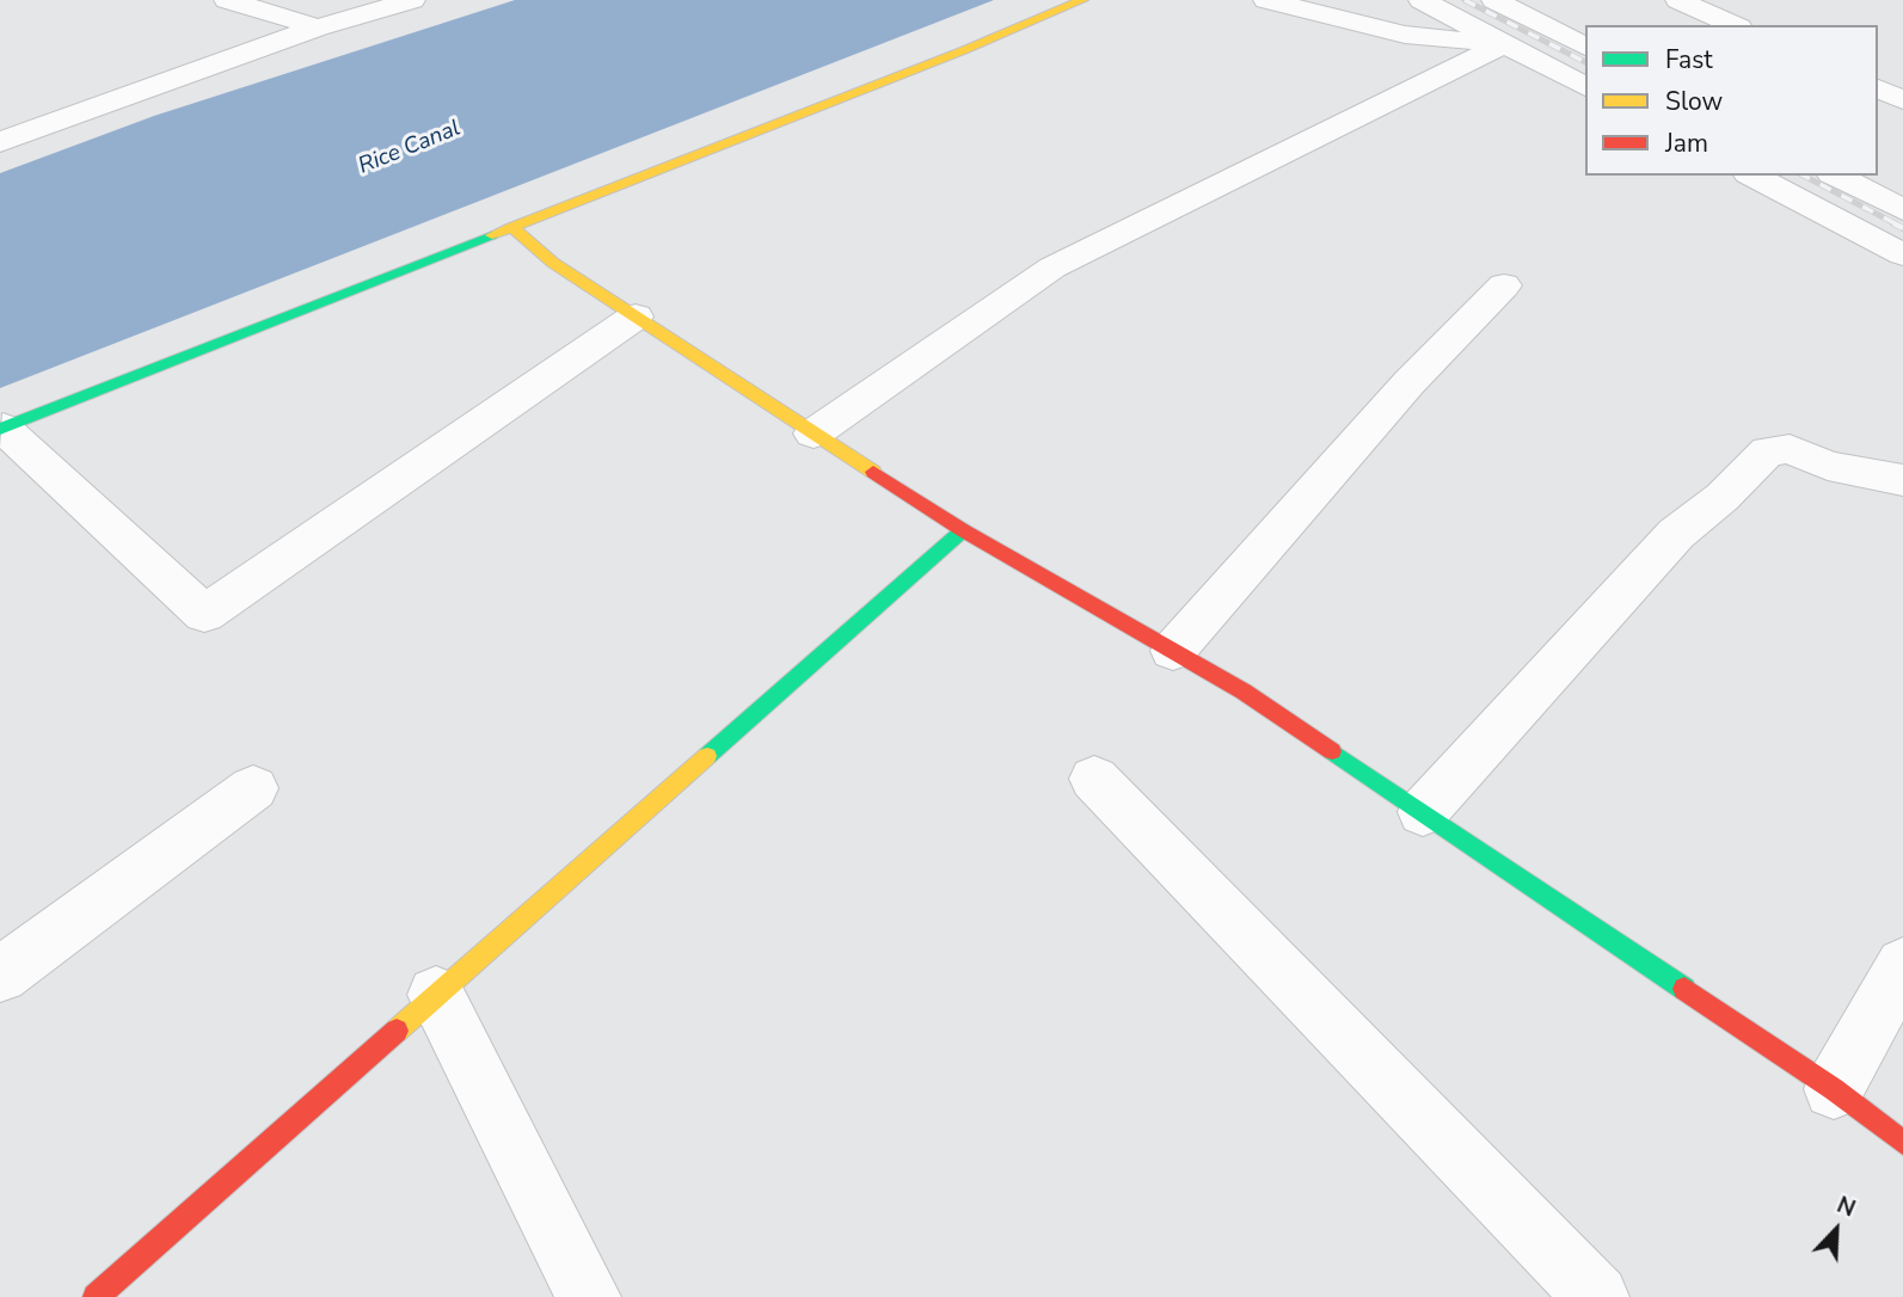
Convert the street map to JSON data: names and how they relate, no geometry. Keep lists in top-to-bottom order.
{
  "water": ["Rice Canal"],
  "legend": ["Fast", "Slow", "Jam"],
  "north": "top right"
}
